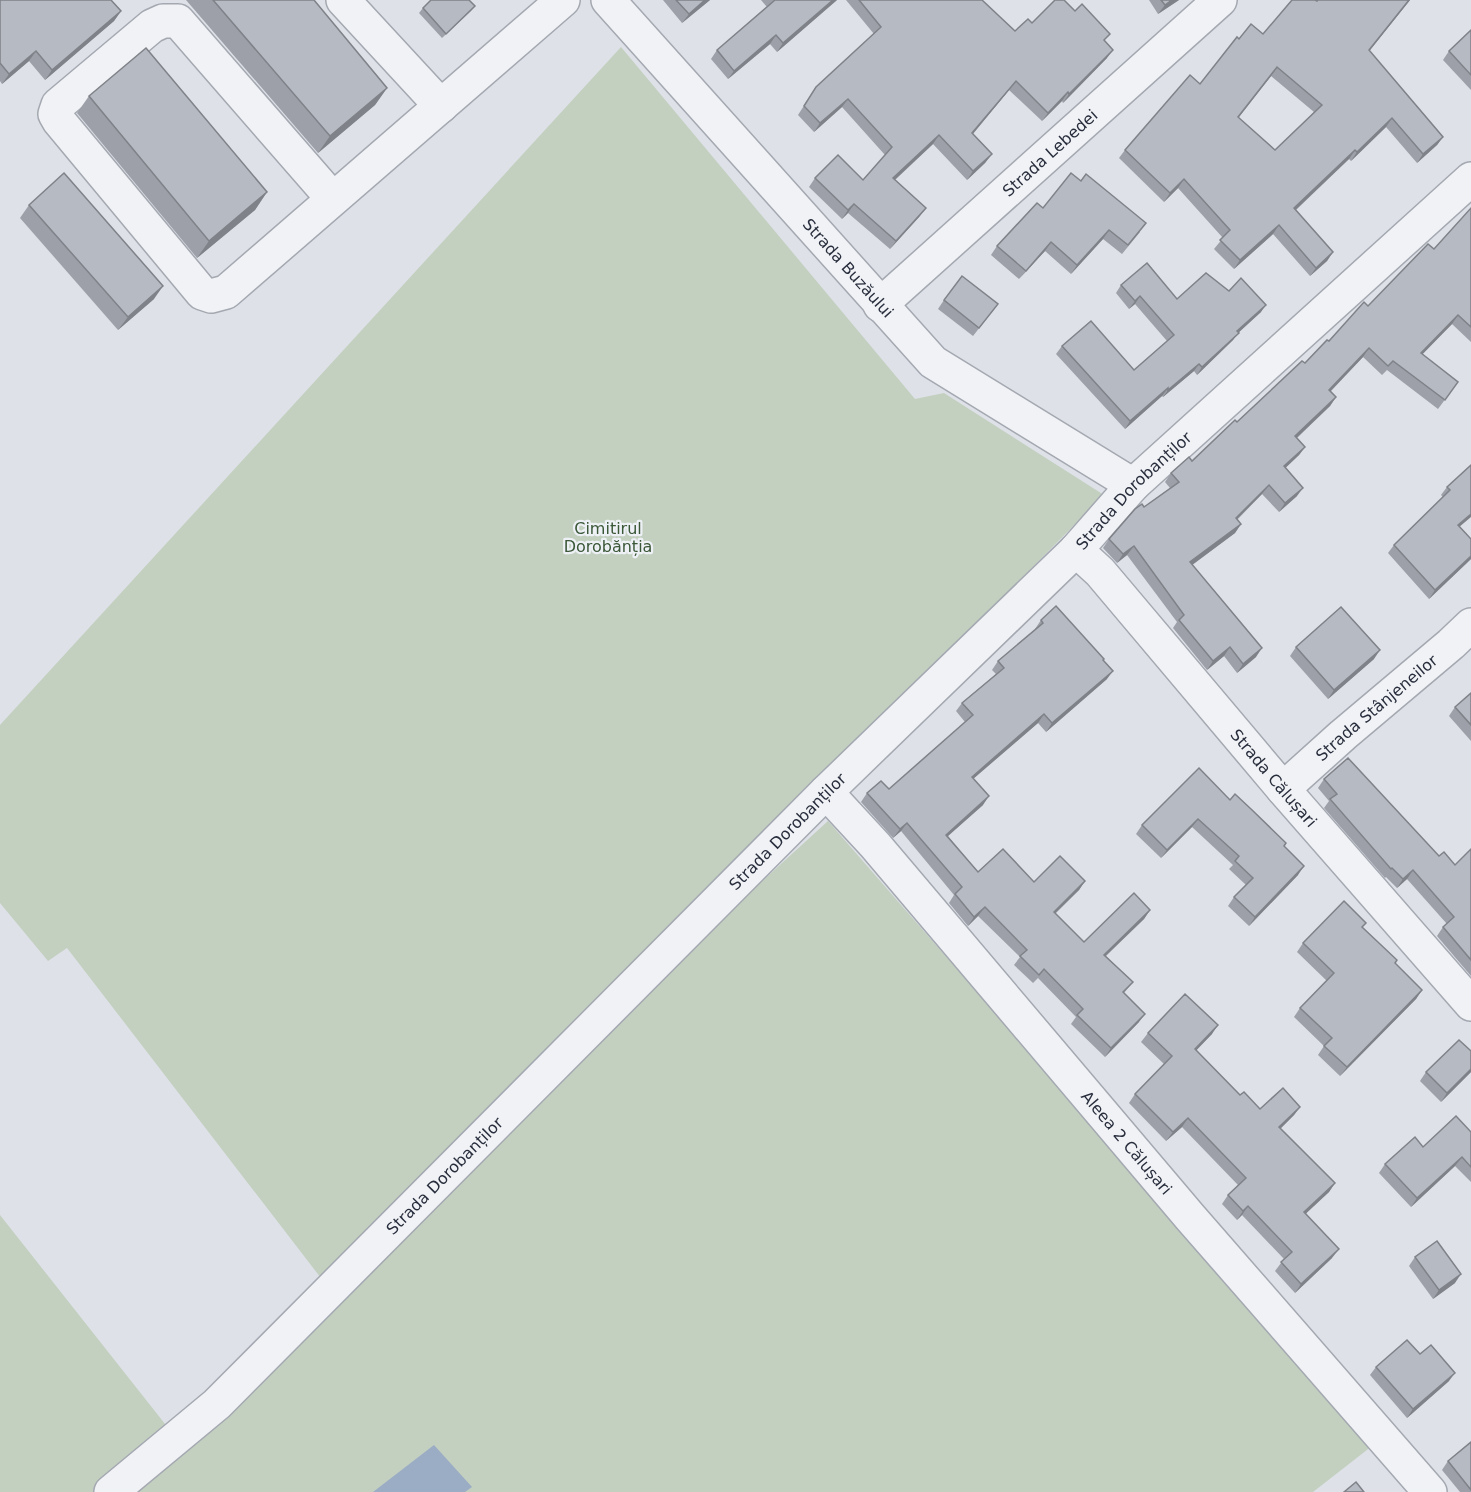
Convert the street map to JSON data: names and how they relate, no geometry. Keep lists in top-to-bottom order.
{
  "streets": {
    "street": [
      "Strada Lebedei",
      "Strada Buzăului",
      "Strada Dorobanților",
      "Strada Stânjeneilor",
      "Strada Călușari",
      "Aleea 2 Călușari"
    ]
  },
  "crossings": [
    ["Strada Lebedei", "Strada Buzăului"],
    ["Strada Buzăului", "Strada Dorobanților"],
    ["Strada Dorobanților", "Strada Călușari"],
    ["Strada Dorobanților", "Aleea 2 Călușari"],
    ["Strada Stânjeneilor", "Strada Călușari"]
  ],
  "parks": ["Cimitirul Dorobănția"]
}
